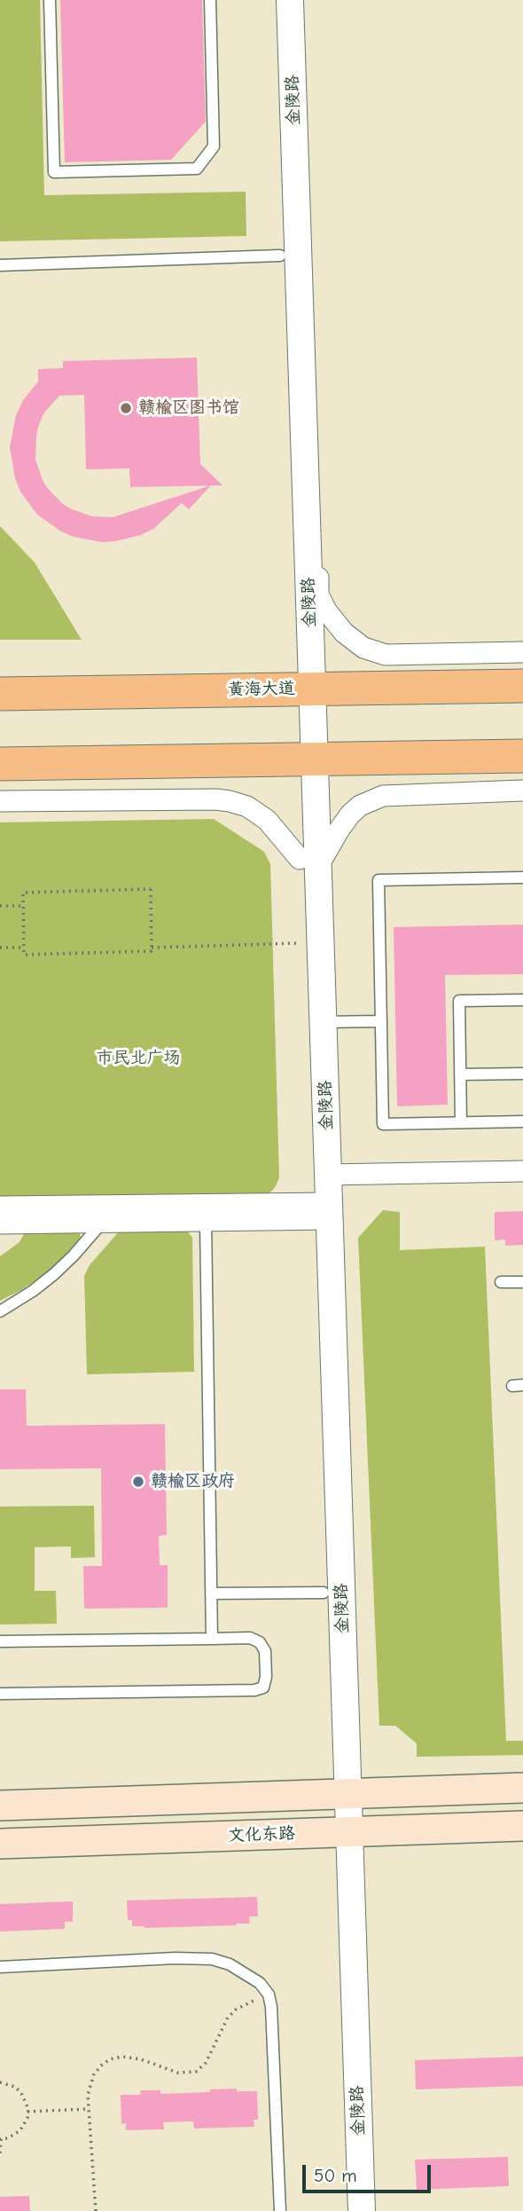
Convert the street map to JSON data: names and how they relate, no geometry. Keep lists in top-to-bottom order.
{
  "streets": {
    "main road": ["黄海大道", "文化东路"],
    "street": ["金陵路"]
  },
  "crossings": [
    ["金陵路", "黄海大道"],
    ["金陵路", "文化东路"]
  ],
  "parks": ["市民北广场"],
  "places": ["赣榆区图书馆", "赣榆区政府"],
  "scale_bar": "50 m"
}
